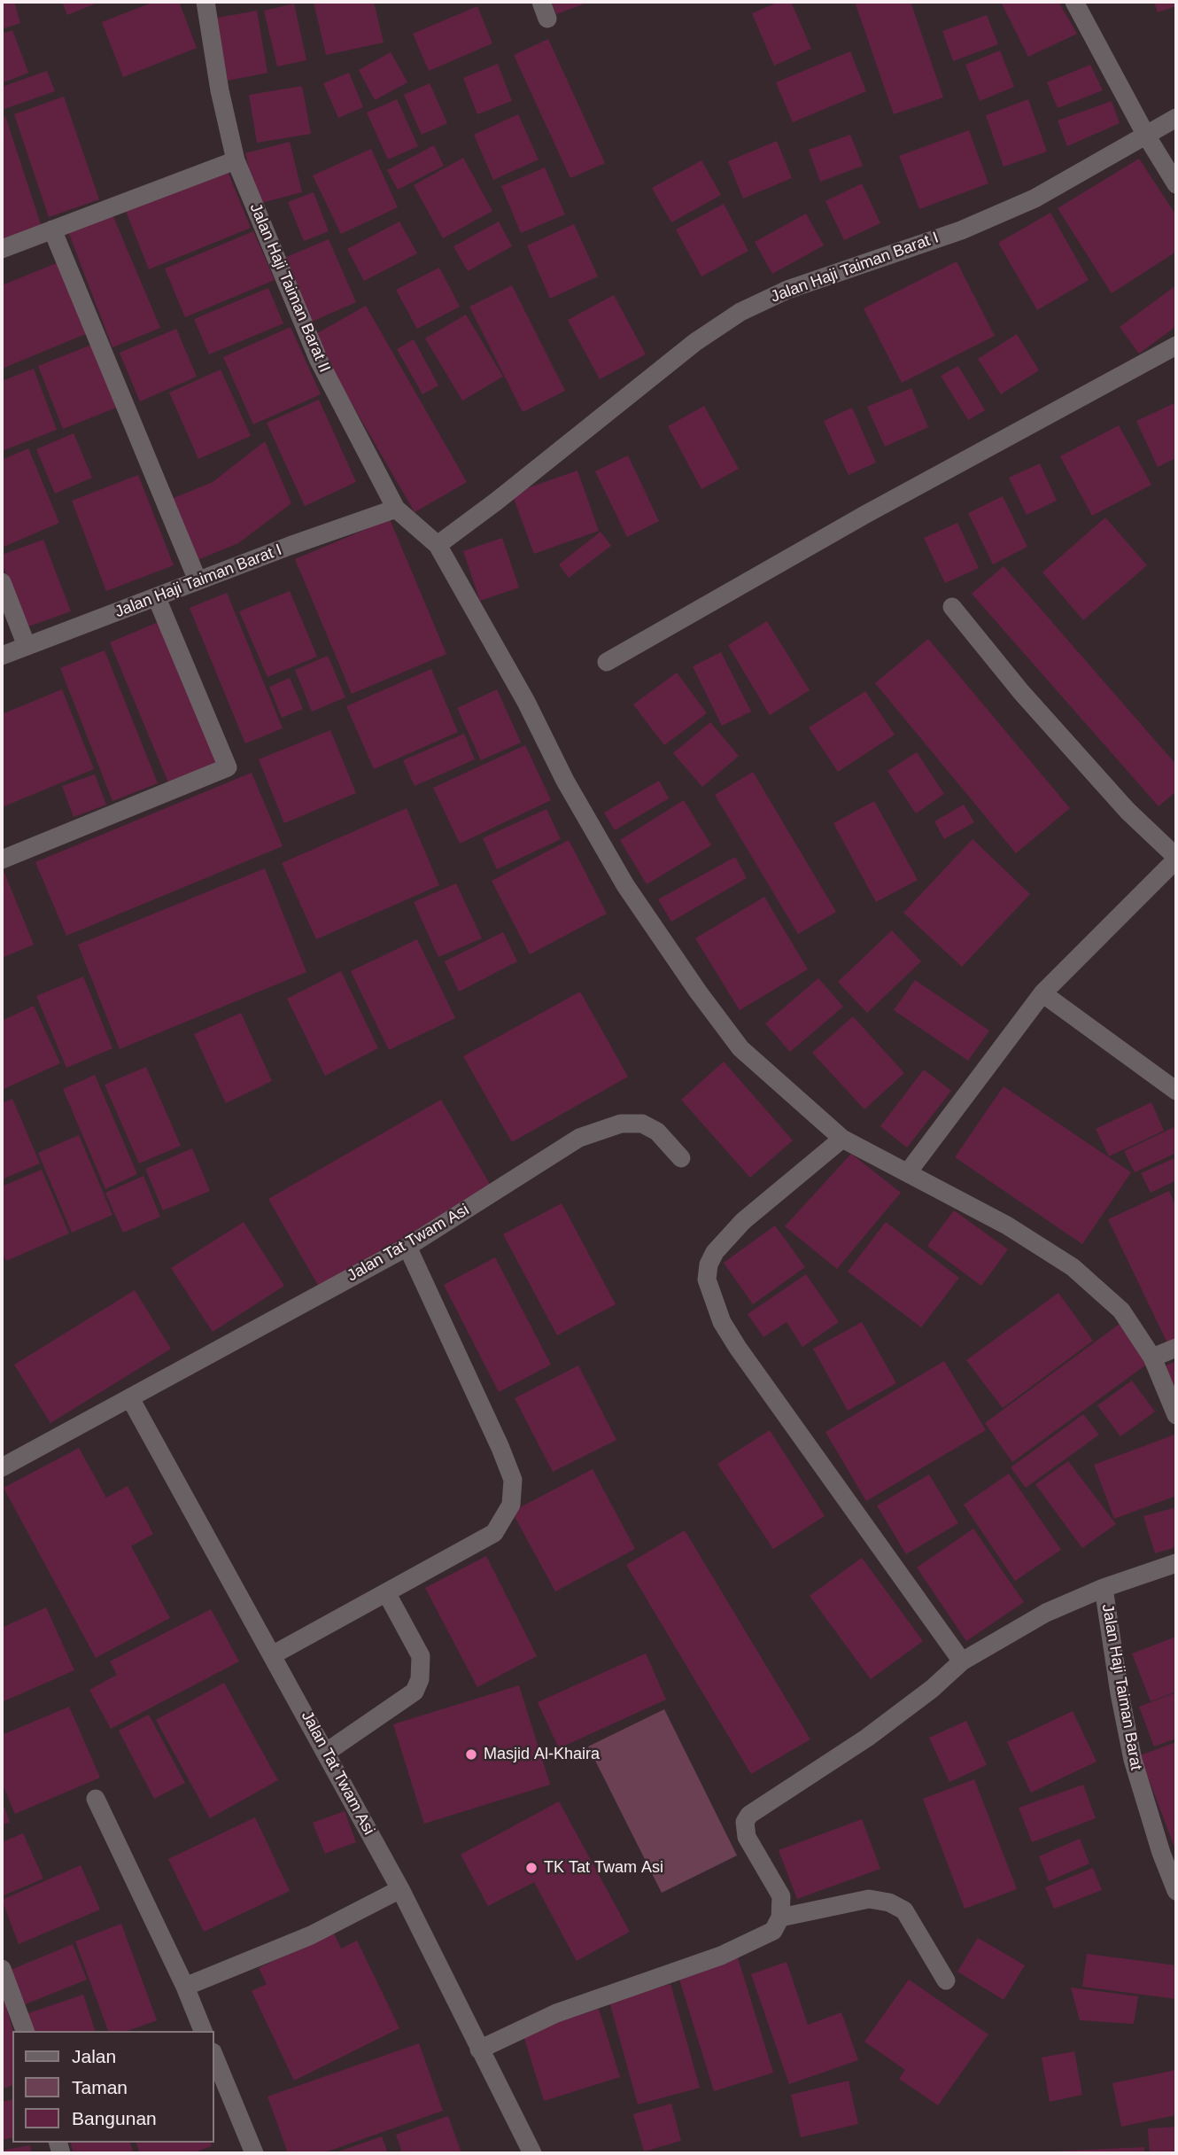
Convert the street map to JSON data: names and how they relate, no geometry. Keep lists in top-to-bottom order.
{
  "streets": {
    "street": [
      "Jalan Haji Taiman Barat I",
      "Jalan Haji Taiman Barat II",
      "Jalan Tat Twam Asi",
      "Jalan Haji Taiman Barat"
    ]
  },
  "crossings": [
    ["Jalan Haji Taiman Barat I", "Jalan Haji Taiman Barat II"]
  ],
  "places": ["Masjid Al-Khaira", "TK Tat Twam Asi"],
  "legend": ["Jalan", "Taman", "Bangunan"]
}
